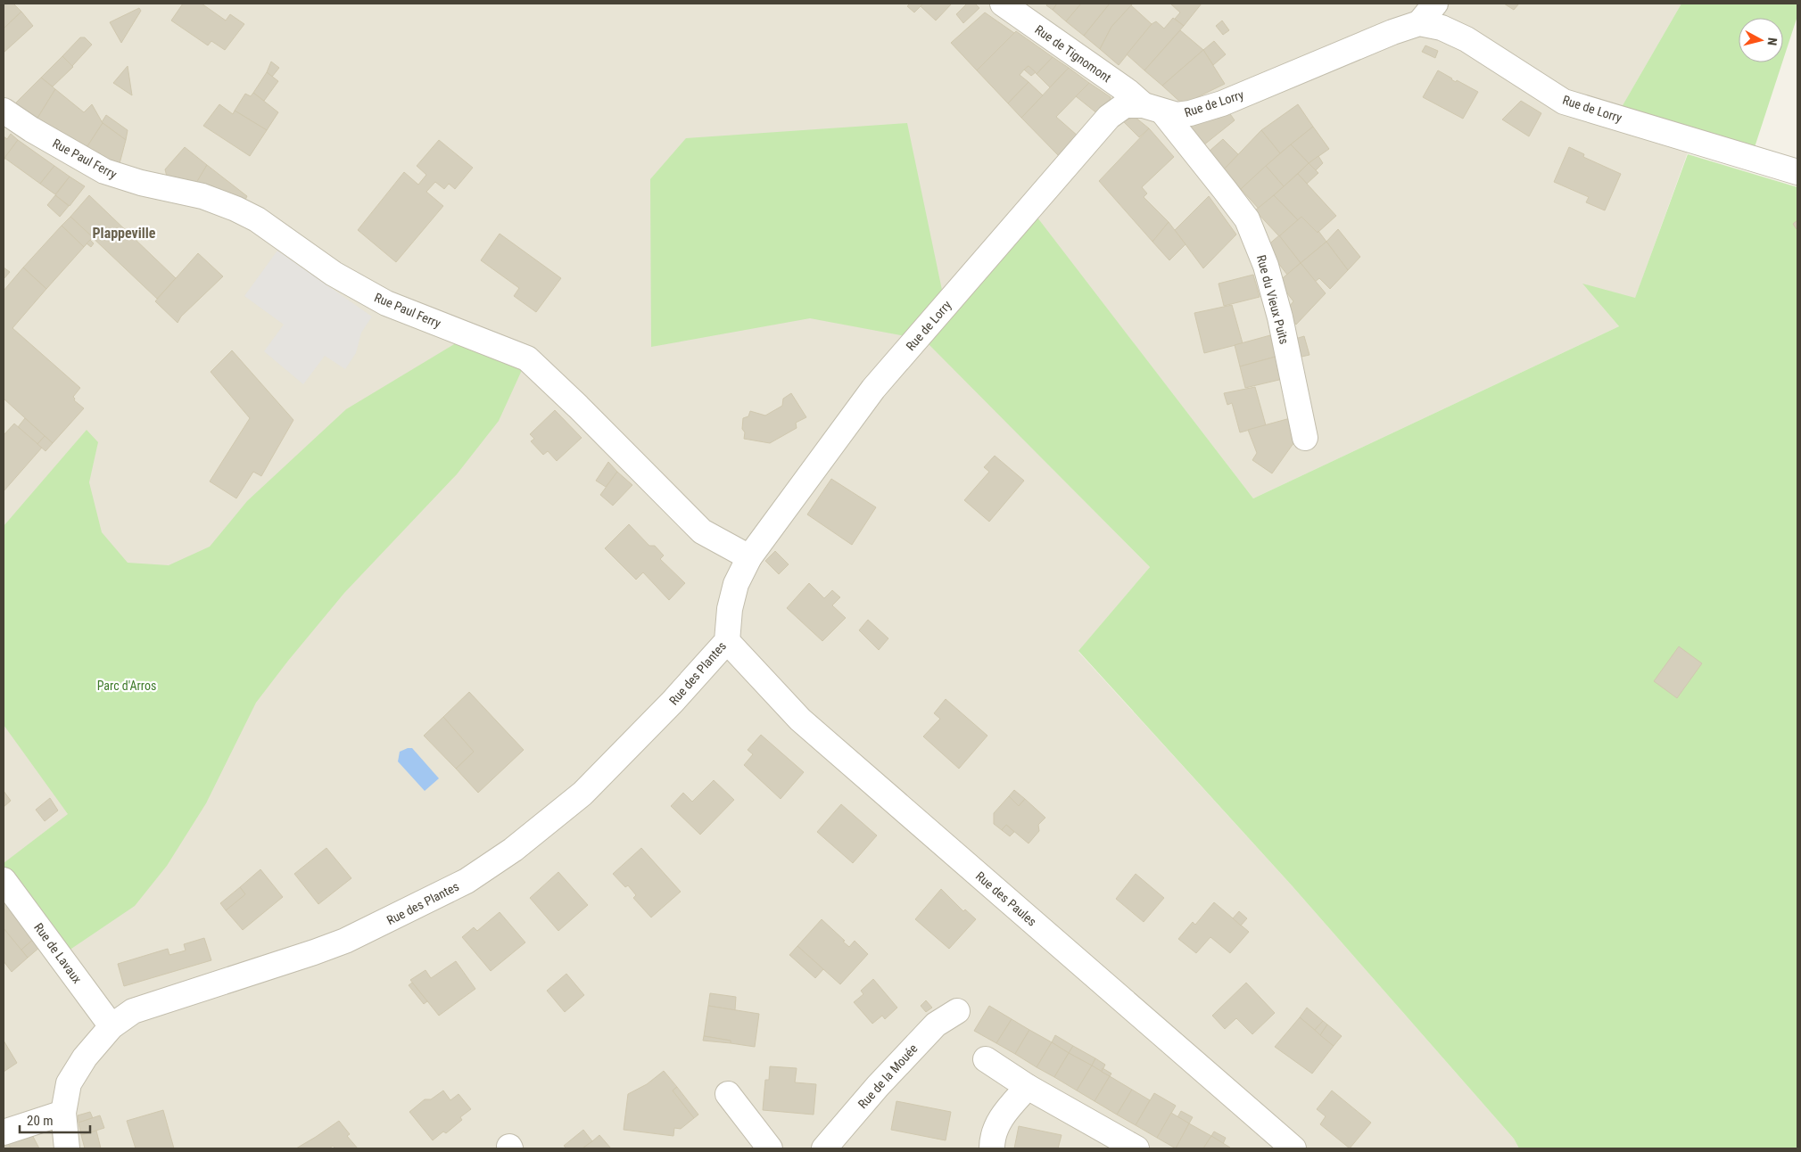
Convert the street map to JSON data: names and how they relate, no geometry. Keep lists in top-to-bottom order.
{
  "streets": {
    "street": [
      "Rue de Tignomont",
      "Rue de Lorry",
      "Rue Paul Ferry",
      "Rue du Vieux Puits",
      "Rue des Plantes",
      "Rue des Paules",
      "Rue de Lavaux",
      "Rue de la Mouée"
    ]
  },
  "crossings": [
    ["Rue de Tignomont", "Rue de Lorry"],
    ["Rue de Tignomont", "Rue du Vieux Puits"],
    ["Rue de Lorry", "Rue Paul Ferry"],
    ["Rue de Lorry", "Rue du Vieux Puits"],
    ["Rue de Lorry", "Rue des Plantes"],
    ["Rue des Plantes", "Rue des Paules"],
    ["Rue des Plantes", "Rue de Lavaux"]
  ],
  "districts": ["Plappeville"],
  "parks": ["Parc d'Arros"],
  "scale_bar": "20 m",
  "north": "right"
}
